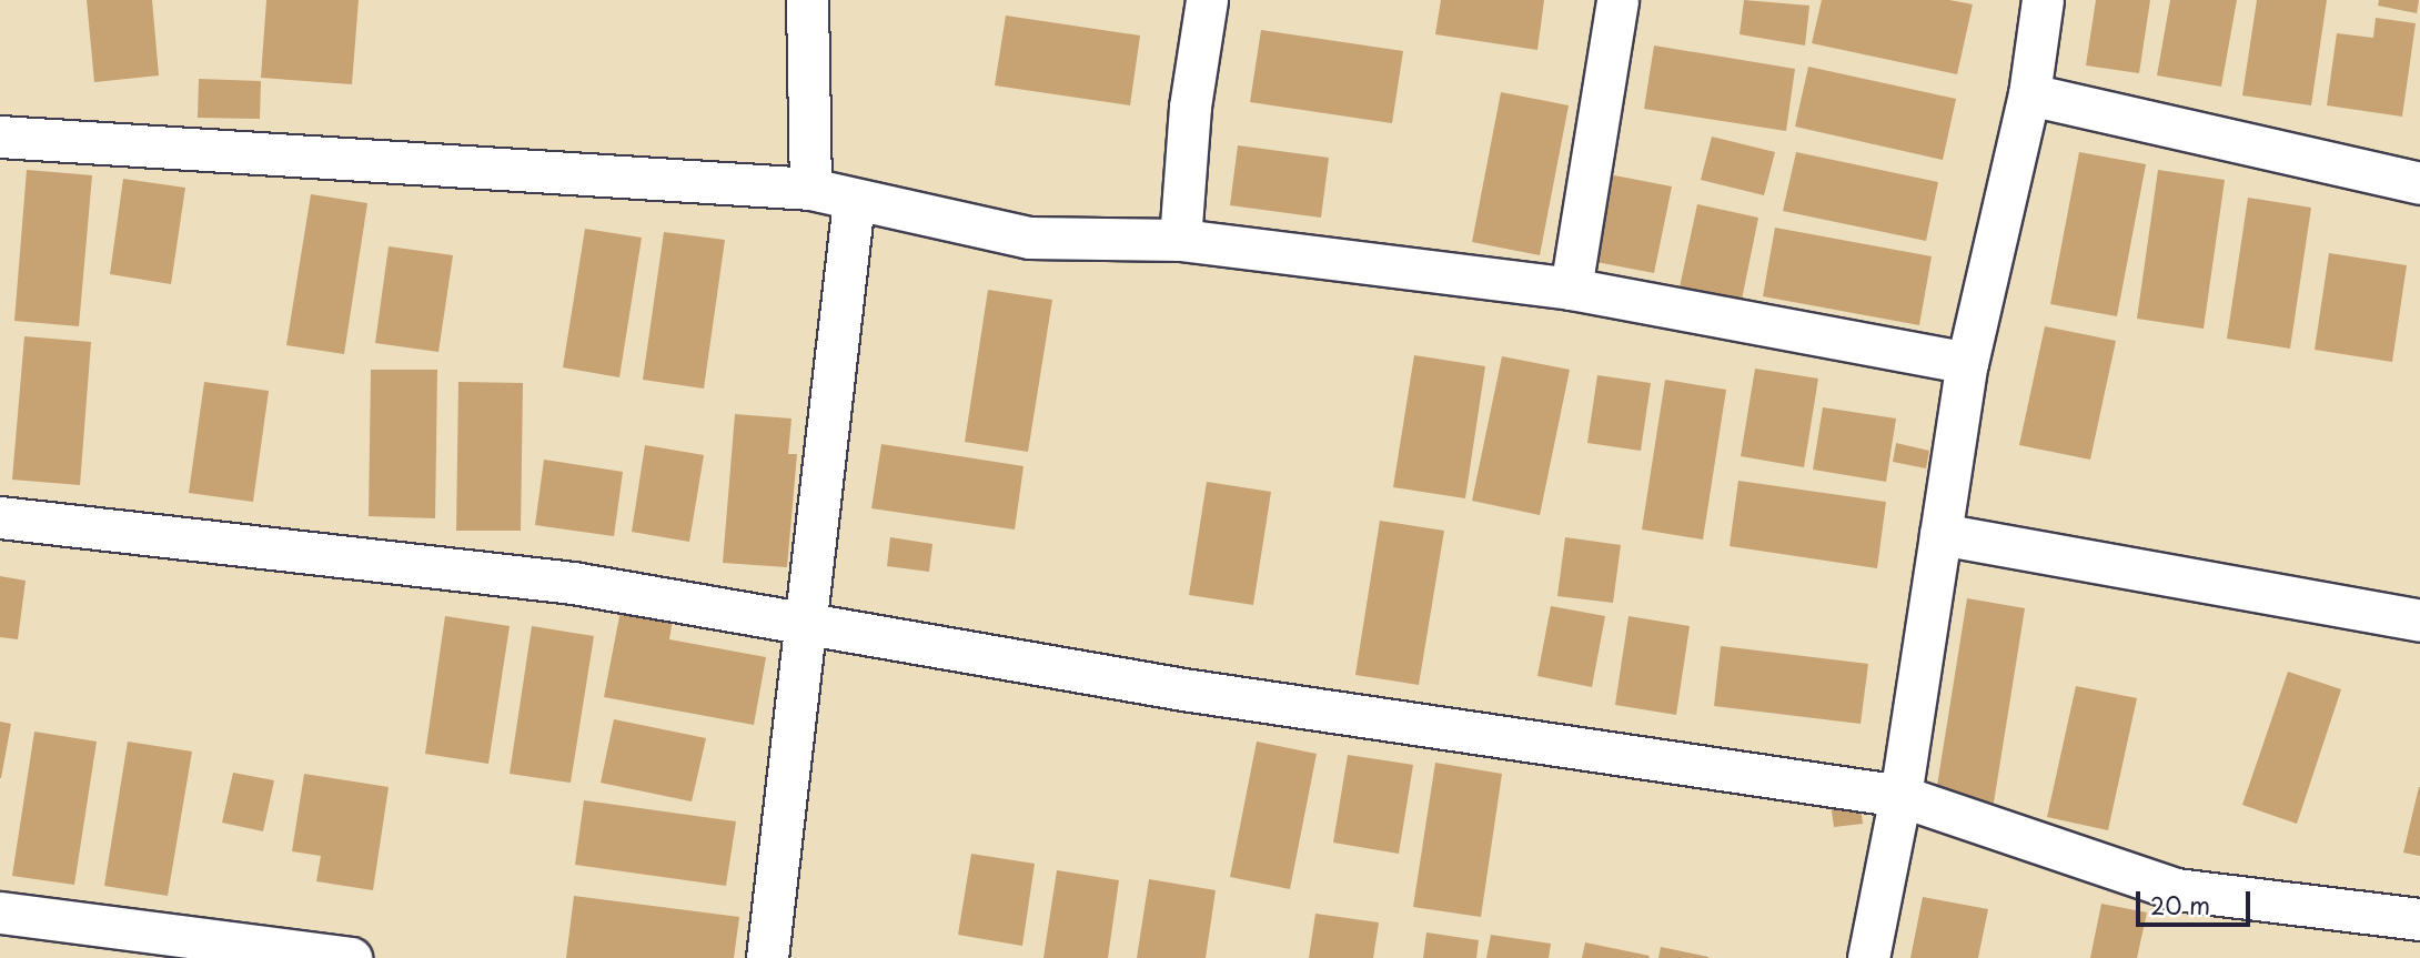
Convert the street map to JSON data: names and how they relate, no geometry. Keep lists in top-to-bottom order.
{
  "scale_bar": "20 m"
}
